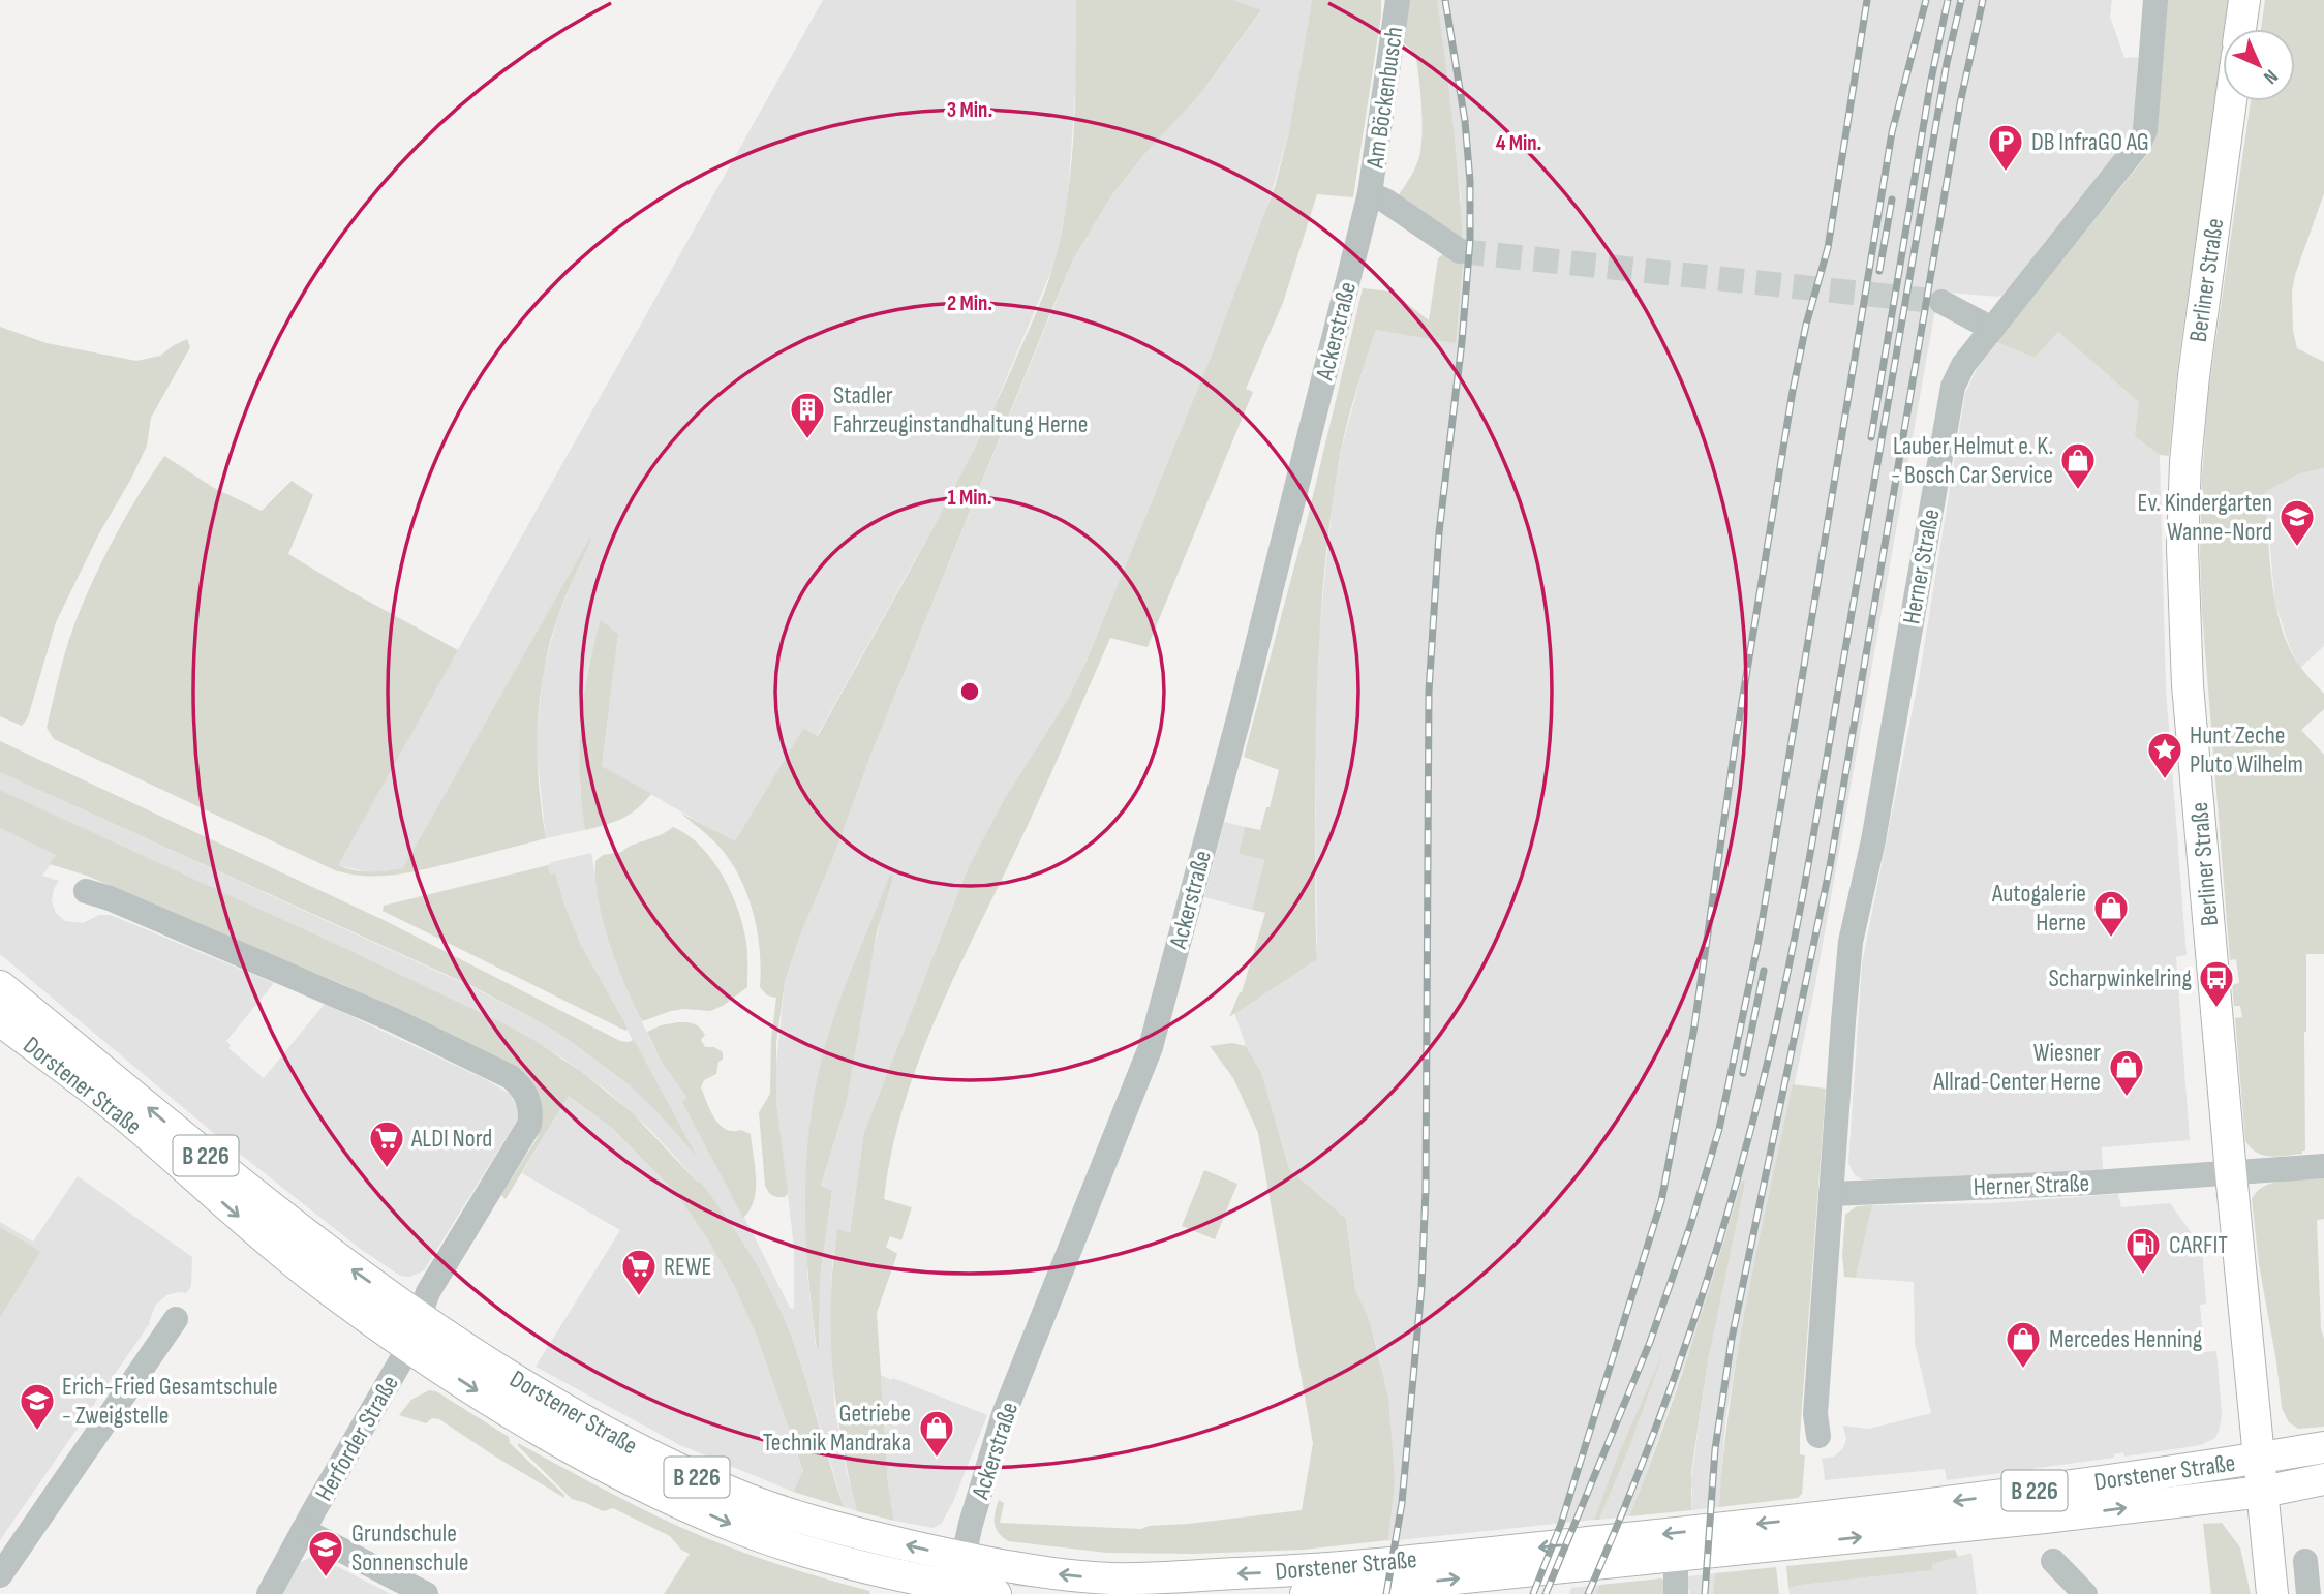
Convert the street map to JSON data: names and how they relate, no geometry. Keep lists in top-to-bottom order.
{
  "streets": {
    "main road": ["Berliner Straße", "Dorstener Straße", "B 226"],
    "street": [
      "Am Böckenbusch",
      "Ackerstraße",
      "Herner Straße",
      "Herforder Straße"
    ]
  },
  "crossings": [
    ["Am Böckenbusch", "Ackerstraße"],
    ["Berliner Straße", "Herner Straße"],
    ["Berliner Straße", "Dorstener Straße"],
    ["Ackerstraße", "Dorstener Straße"],
    ["Dorstener Straße", "Herforder Straße"]
  ],
  "places": {
    "parking": ["DB InfraGO AG"],
    "building": ["Stadler Fahrzeuginstandhaltung Herne"],
    "shop": [
      "Lauber Helmut e. K. - Bosch Car Service",
      "Autogalerie Herne",
      "Wiesner Allrad-Center Herne",
      "Mercedes Henning",
      "Getriebe Technik Mandraka"
    ],
    "school or university": ["Ev. Kindergarten Wanne-Nord", "Erich-Fried Gesamtschule - Zweigstelle", "Grundschule Sonnenschule"],
    "place": ["Hunt Zeche Pluto Wilhelm"],
    "bus stop": ["Scharpwinkelring"],
    "supermarket": ["ALDI Nord", "REWE"],
    "fuel station": ["CARFIT"]
  },
  "north": "bottom right",
  "rings": [
    "3 Min.",
    "4 Min.",
    "2 Min.",
    "1 Min."
  ]
}
